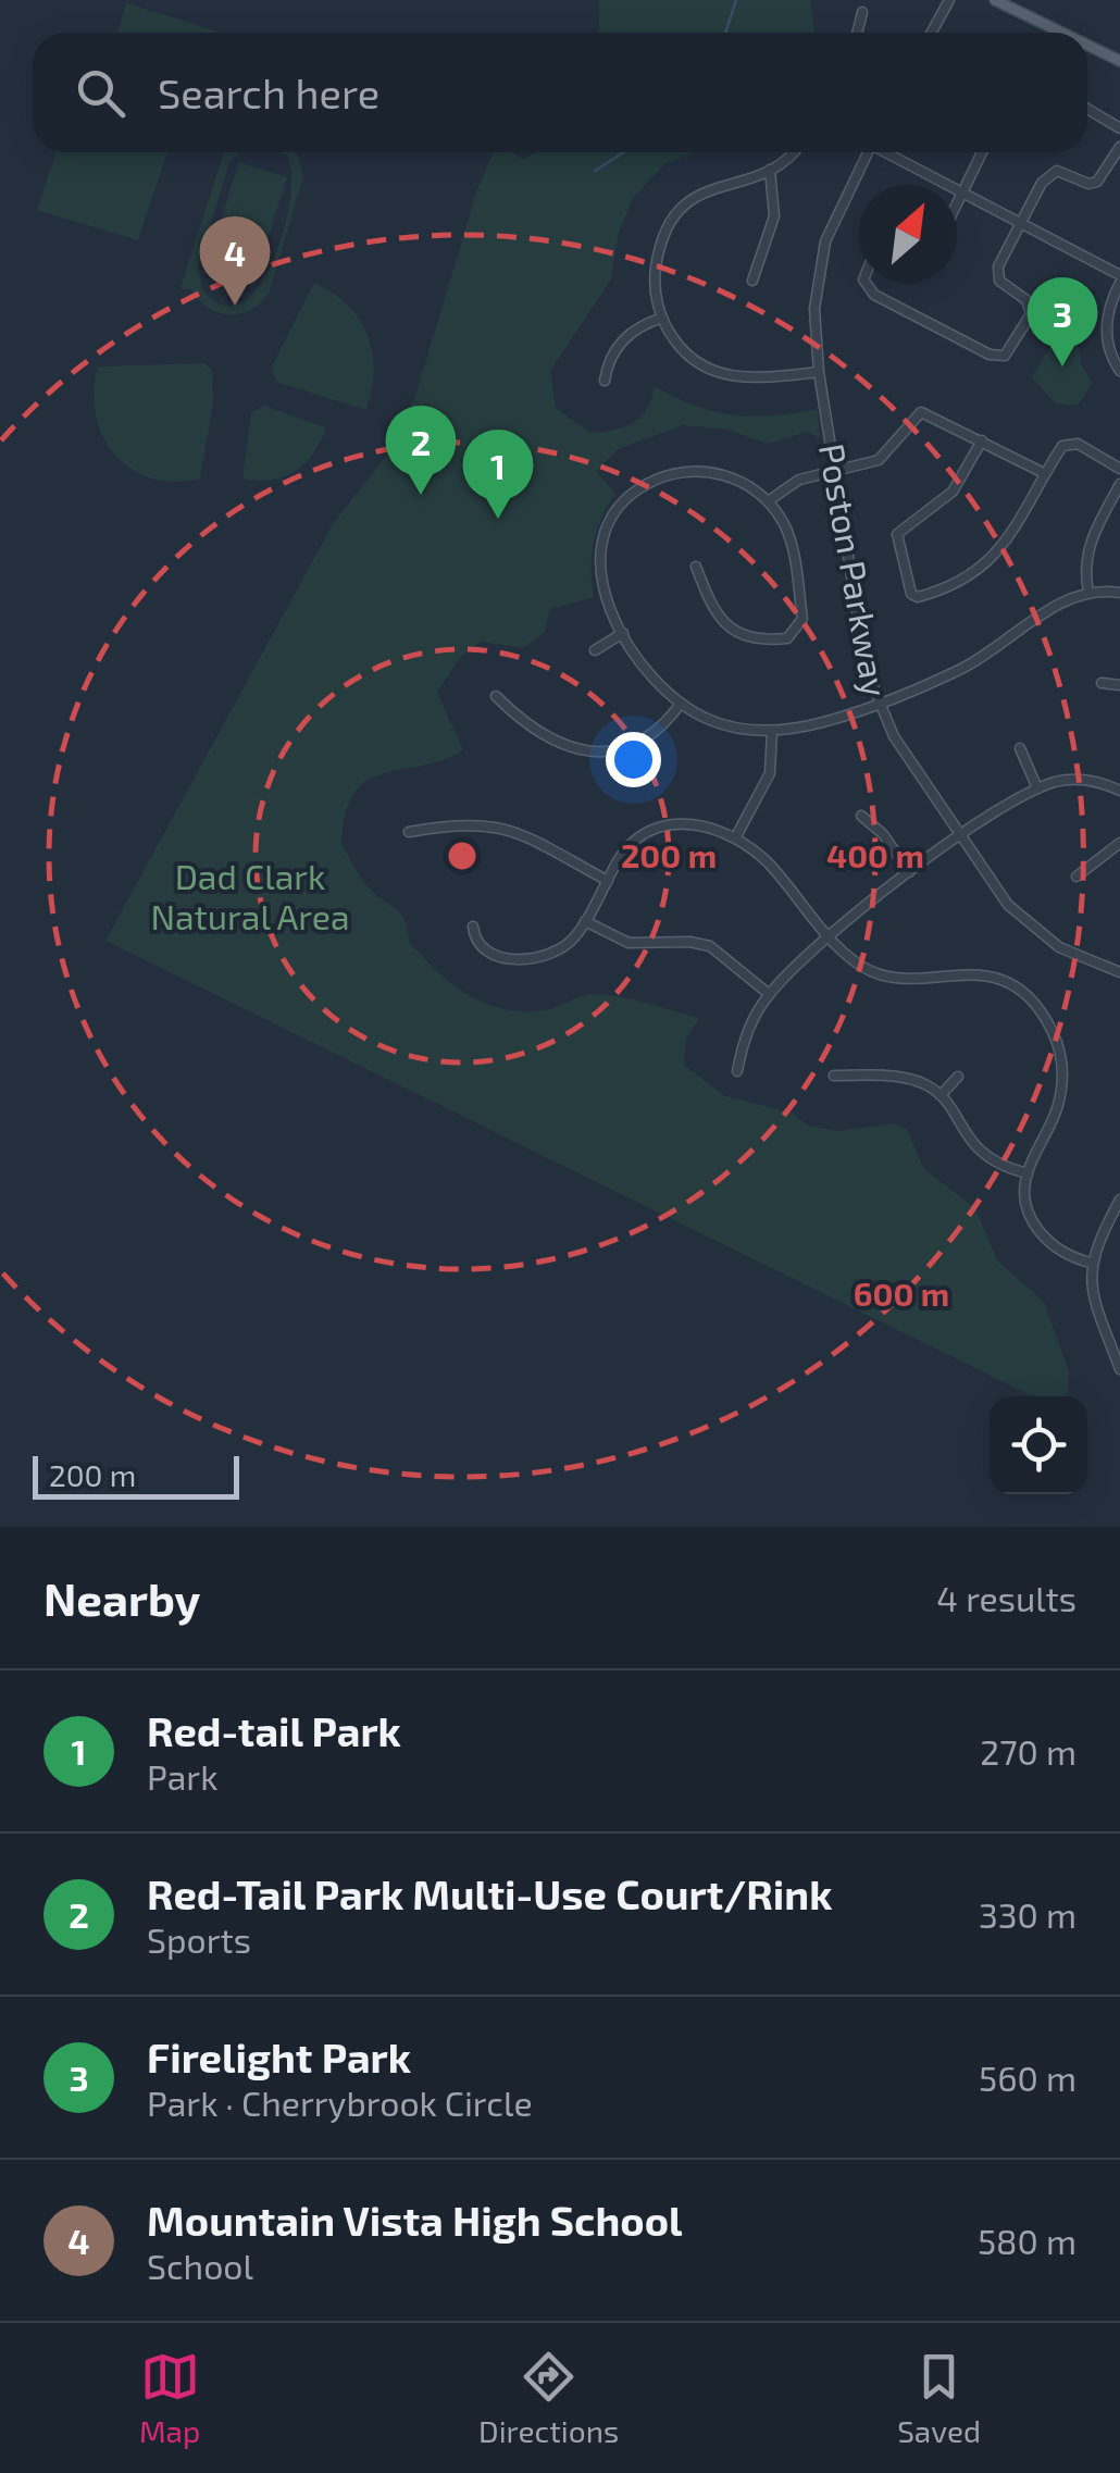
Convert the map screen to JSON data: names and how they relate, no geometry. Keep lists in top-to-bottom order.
{
  "streets": {
    "street": ["Poston Parkway"]
  },
  "parks": ["Dad Clark Natural Area"],
  "scale_bar": "200 m",
  "north": "top right",
  "page": {
    "search": "Search here",
    "pins": [
      "4",
      "3",
      "2",
      "1"
    ],
    "scale": "200 m",
    "heading": ["Nearby", "4 results"],
    "list": [
      {
        "mark": "1",
        "name": "Red-tail Park",
        "note": "Park",
        "value": "270 m"
      },
      {
        "mark": "2",
        "name": "Red-Tail Park Multi-Use Court/Rink",
        "note": "Sports",
        "value": "330 m"
      },
      {
        "mark": "3",
        "name": "Firelight Park",
        "note": "Park · Cherrybrook Circle",
        "value": "560 m"
      },
      {
        "mark": "4",
        "name": "Mountain Vista High School",
        "note": "School",
        "value": "580 m"
      }
    ],
    "nav": ["Map", "Directions", "Saved"]
  },
  "rings": ["200 m", "400 m", "600 m"]
}
